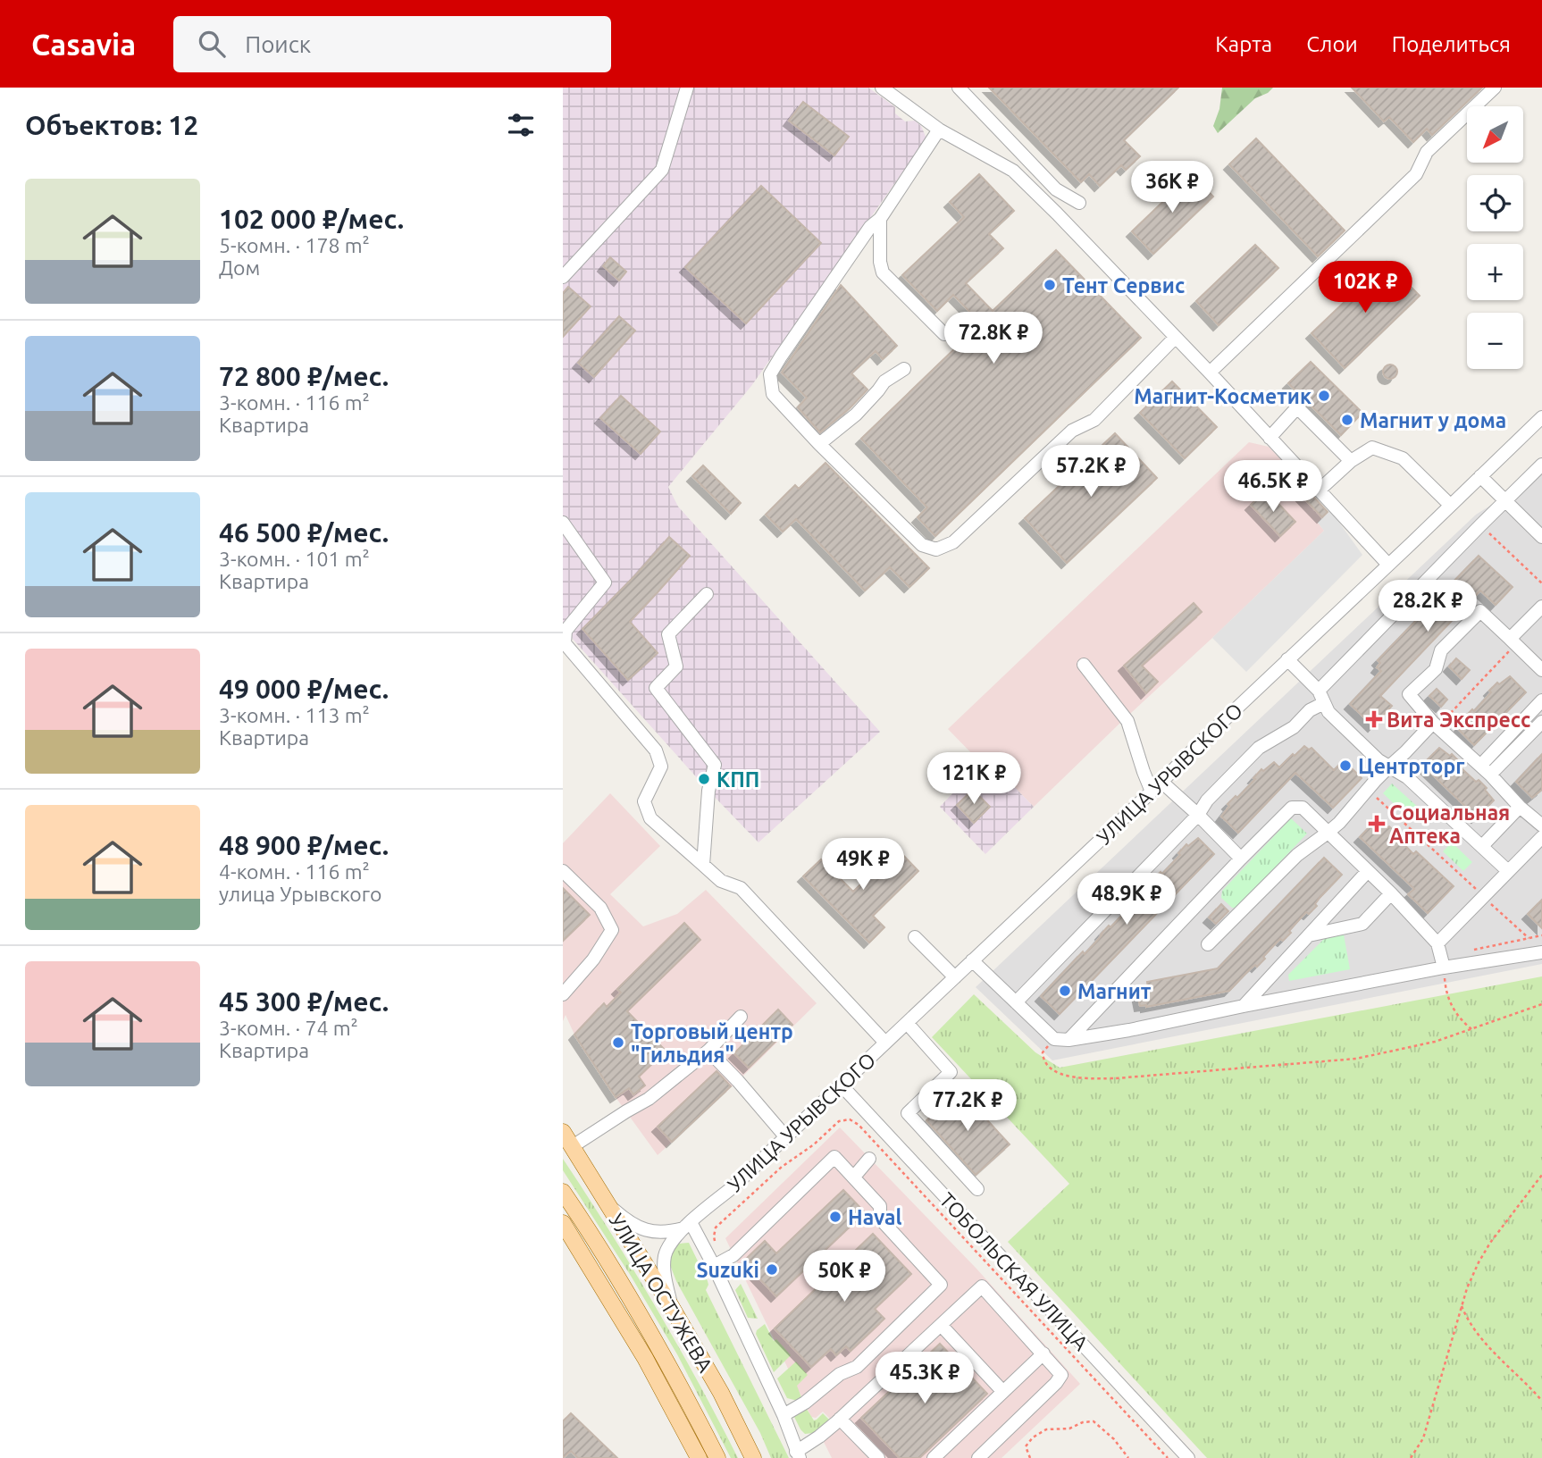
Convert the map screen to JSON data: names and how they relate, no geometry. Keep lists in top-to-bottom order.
{
  "streets": {
    "main road": ["УЛИЦА ОСТУЖЕВА"],
    "street": ["УЛИЦА УРЫВСКОГО", "ТОБОЛЬСКАЯ УЛИЦА"]
  },
  "crossings": [
    ["УЛИЦА УРЫВСКОГО", "ТОБОЛЬСКАЯ УЛИЦА"],
    ["УЛИЦА УРЫВСКОГО", "УЛИЦА ОСТУЖЕВА"]
  ],
  "places": {
    "other": [
      "Тент Сервис",
      "Магнит-Косметик",
      "Магнит у дома",
      "Центрторг",
      "КПП",
      "Магнит",
      "Торговый центр \"Гильдия\"",
      "Haval",
      "Suzuki"
    ],
    "health": ["Вита Экспресс", "Социальная Аптека"]
  },
  "north": "bottom left",
  "page": {
    "header": "Casavia",
    "search": "Поиск",
    "nav": ["Карта", "Слои", "Поделиться"],
    "heading": "Объектов: 12",
    "map_buttons": ["+", "−"],
    "price": [
      "36K ₽",
      "102K ₽",
      "72.8K ₽",
      "57.2K ₽",
      "46.5K ₽",
      "28.2K ₽",
      "121K ₽",
      "49K ₽",
      "48.9K ₽",
      "77.2K ₽",
      "50K ₽",
      "45.3K ₽"
    ],
    "list": [
      {
        "name": "102 000 ₽/мес.",
        "note": "5-комн. · 178 m² · Дом"
      },
      {
        "name": "72 800 ₽/мес.",
        "note": "3-комн. · 116 m² · Квартира"
      },
      {
        "name": "46 500 ₽/мес.",
        "note": "3-комн. · 101 m² · Квартира"
      },
      {
        "name": "49 000 ₽/мес.",
        "note": "3-комн. · 113 m² · Квартира"
      },
      {
        "name": "48 900 ₽/мес.",
        "note": "4-комн. · 116 m² · улица Урывского"
      },
      {
        "name": "45 300 ₽/мес.",
        "note": "3-комн. · 74 m² · Квартира"
      }
    ]
  }
}
